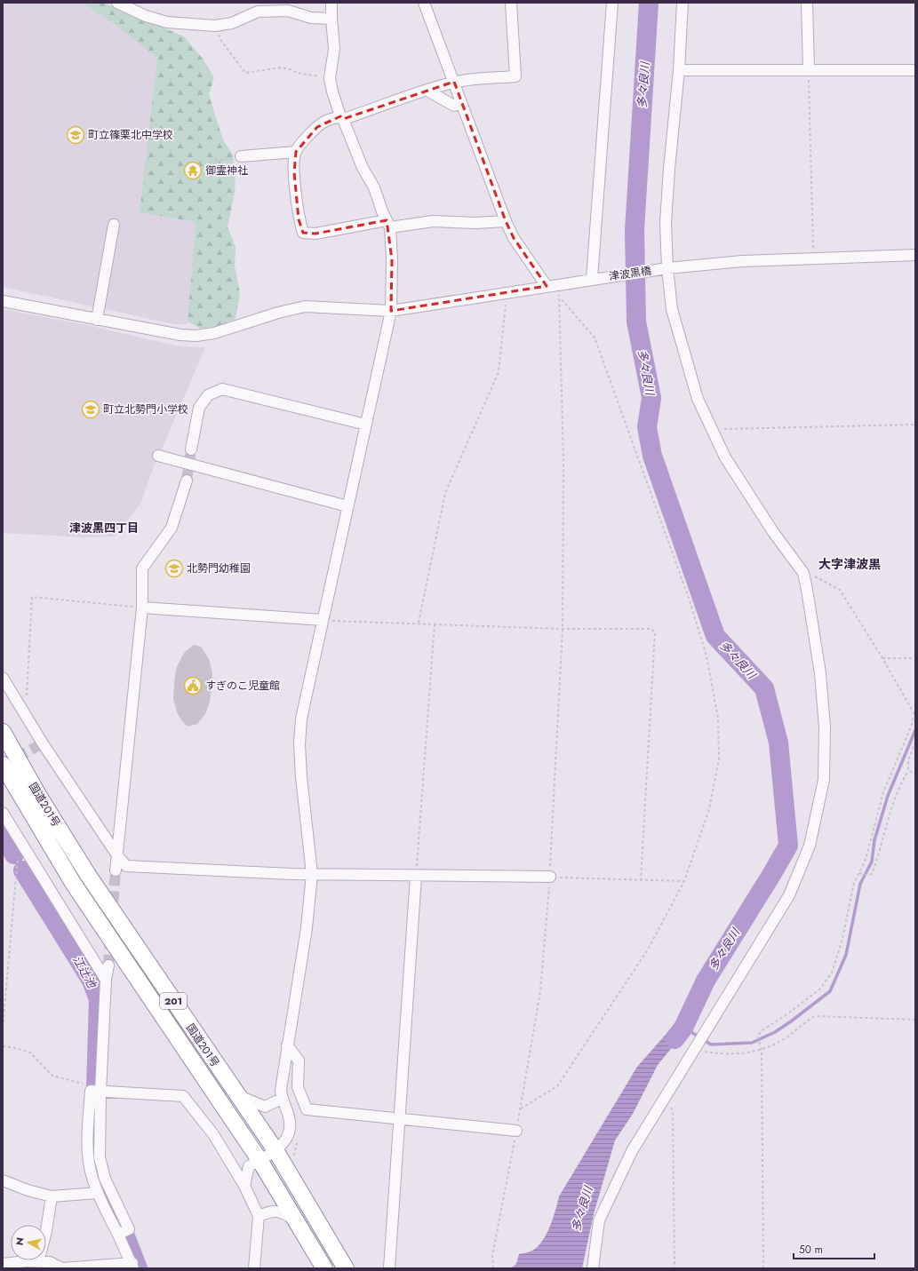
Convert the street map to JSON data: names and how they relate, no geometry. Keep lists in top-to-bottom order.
{
  "streets": {
    "highway": ["国道201号", "201"],
    "street": ["津波黒橋"]
  },
  "districts": ["津波黒四丁目", "大字津波黒"],
  "water": ["多々良川", "江辻池"],
  "places": {
    "school or university": ["町立篠栗北中学校", "町立北勢門小学校", "北勢門幼稚園"],
    "temple": ["御霊神社"],
    "public building": ["すぎのこ児童館"]
  },
  "scale_bar": "50 m",
  "north": "left"
}
